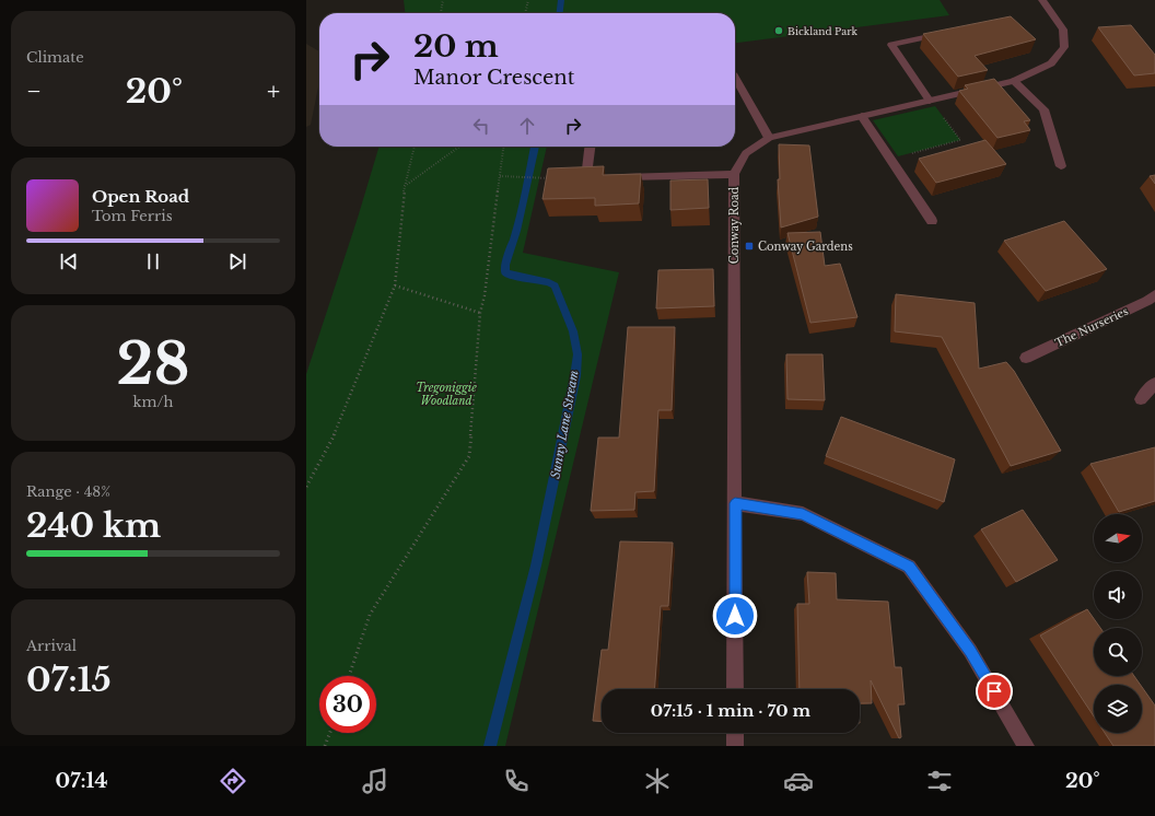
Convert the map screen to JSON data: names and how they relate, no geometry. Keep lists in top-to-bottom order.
{
  "streets": {
    "street": ["Conway Road", "The Nurseries"]
  },
  "water": ["Sunny Lane Stream"],
  "parks": ["Tregoniggie Woodland"],
  "places": {
    "other": ["Bickland Park"],
    "transit": ["Conway Gardens"]
  },
  "north": "right",
  "page": {
    "tile": [
      "Climate",
      ["28", "km/h"],
      ["Range · 48%", "240 km"],
      ["Arrival", "07:15"]
    ],
    "turn": ["20 m", "Manor Crescent"],
    "heat": ["−", "20°", "+"],
    "song": ["Open Road", "Tom Ferris"],
    "limit": "30",
    "trip": "07:15 · 1 min · 70 m",
    "tabs": ["07:14", "20°"]
  }
}
